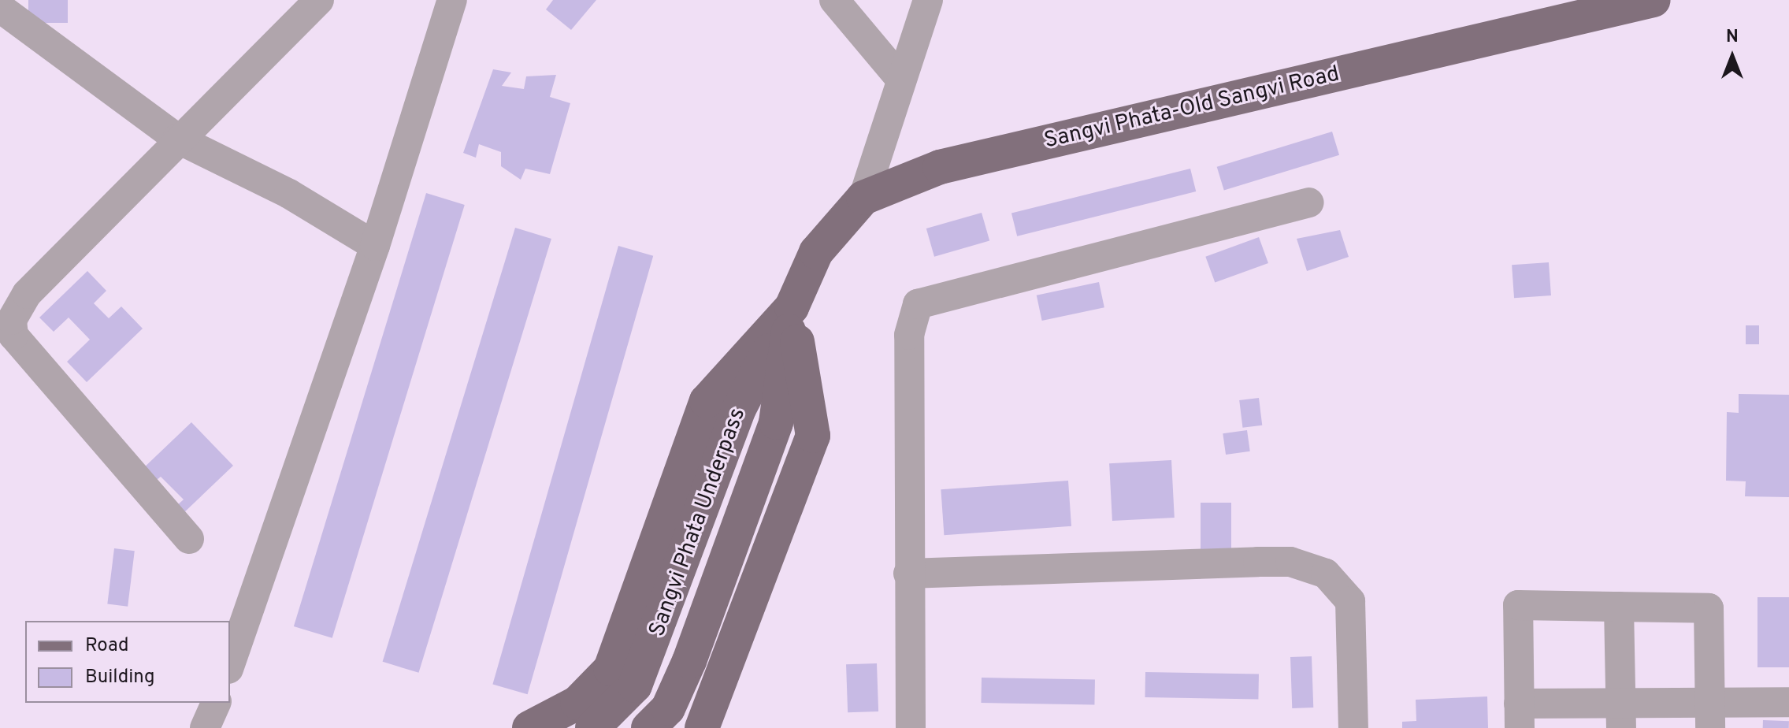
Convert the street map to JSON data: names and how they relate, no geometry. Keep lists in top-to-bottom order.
{
  "streets": {
    "main road": ["Sangvi Phata-Old Sangvi Road", "Sangvi Phata Underpass"]
  },
  "crossings": [
    ["Sangvi Phata-Old Sangvi Road", "Sangvi Phata Underpass"]
  ],
  "legend": ["Road", "Building"],
  "north": "top"
}
